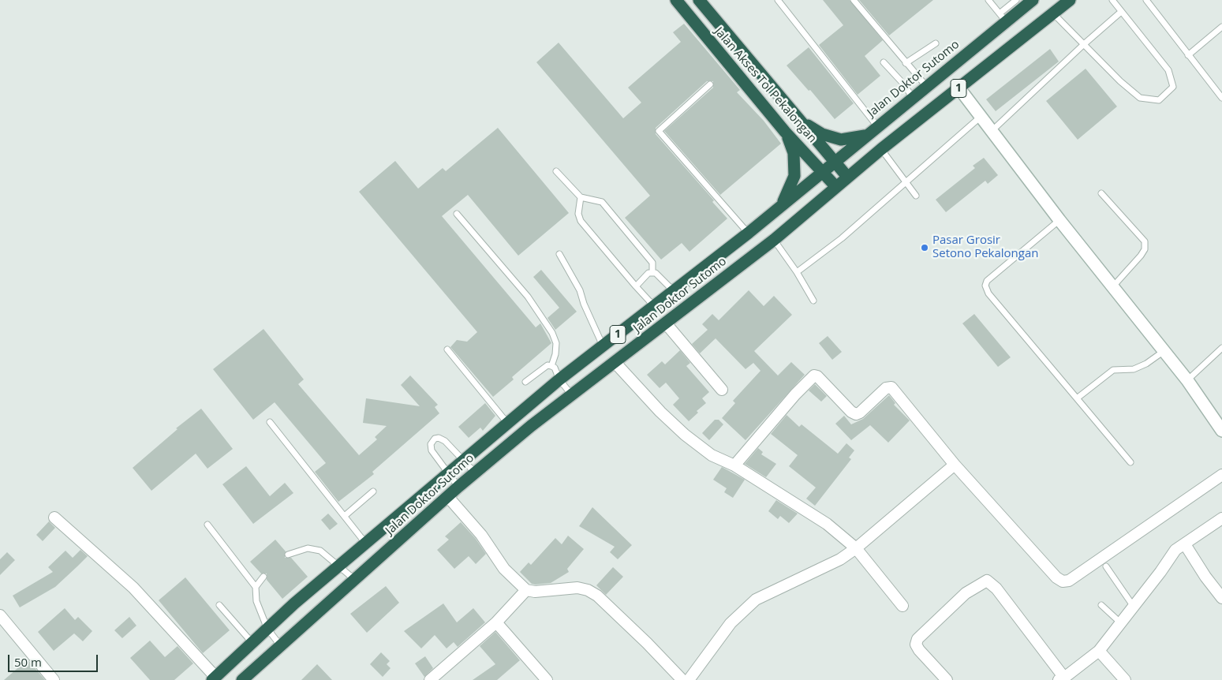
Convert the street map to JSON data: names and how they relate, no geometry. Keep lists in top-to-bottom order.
{
  "streets": {
    "highway": ["Jalan Doktor Sutomo", "Jalan Akses Tol Pekalongan", "1"]
  },
  "crossings": [
    ["Jalan Doktor Sutomo", "Jalan Akses Tol Pekalongan"]
  ],
  "places": ["Pasar Grosir Setono Pekalongan"],
  "scale_bar": "50 m"
}
